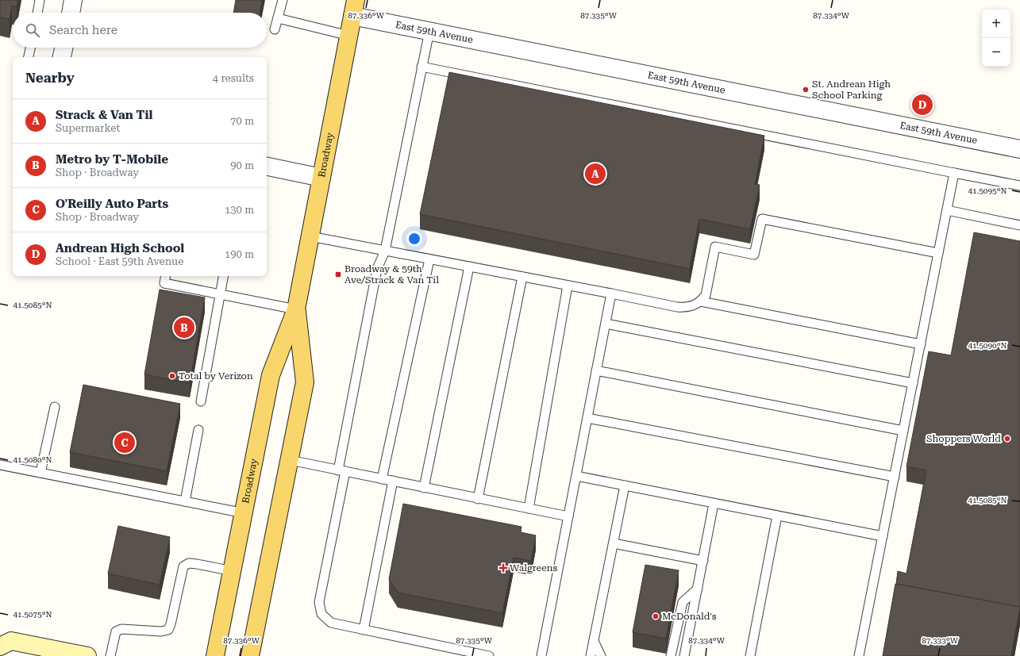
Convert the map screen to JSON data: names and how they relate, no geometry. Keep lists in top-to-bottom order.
{
  "streets": {
    "main road": ["Broadway"],
    "street": ["East 59th Avenue"]
  },
  "crossings": [
    ["East 59th Avenue", "Broadway"]
  ],
  "places": {
    "other": [
      "St. Andrean High School Parking",
      "Total by Verizon",
      "Shoppers World",
      "McDonald's"
    ],
    "transit": ["Broadway & 59th Ave/Strack & Van Til"],
    "health": ["Walgreens"]
  },
  "page": {
    "map_buttons": ["+", "−"],
    "search": "Search here",
    "heading": ["Nearby", "4 results"],
    "pins": [
      "D",
      "A",
      "B",
      "C"
    ],
    "list": [
      {
        "mark": "A",
        "name": "Strack & Van Til",
        "note": "Supermarket",
        "value": "70 m"
      },
      {
        "mark": "B",
        "name": "Metro by T-Mobile",
        "note": "Shop · Broadway",
        "value": "90 m"
      },
      {
        "mark": "C",
        "name": "O'Reilly Auto Parts",
        "note": "Shop · Broadway",
        "value": "130 m"
      },
      {
        "mark": "D",
        "name": "Andrean High School",
        "note": "School · East 59th Avenue",
        "value": "190 m"
      }
    ]
  },
  "coordinates": [
    "87.336°W",
    "87.335°W",
    "87.334°W",
    "41.5095°N",
    "41.5085°N",
    "41.5090°N",
    "41.5080°N",
    "41.5075°N",
    "87.333°W"
  ]
}
